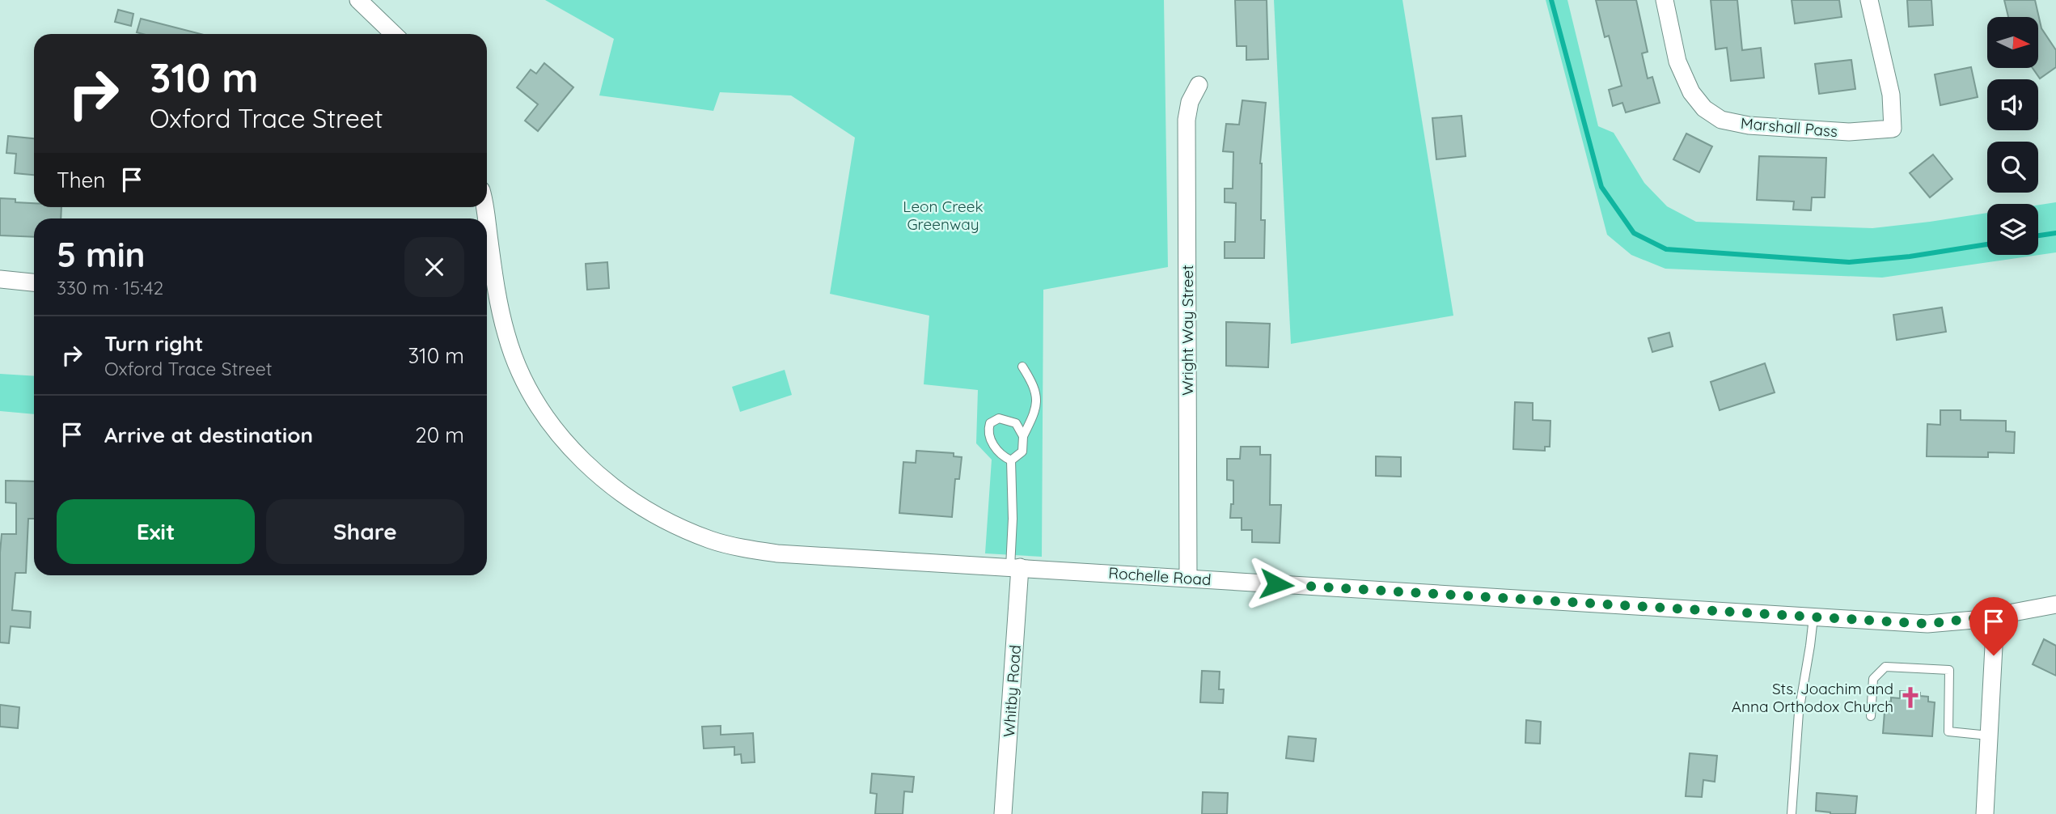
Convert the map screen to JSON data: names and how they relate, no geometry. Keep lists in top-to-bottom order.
{
  "streets": {
    "street": [
      "Marshall Pass",
      "Wright Way Street",
      "Rochelle Road",
      "Whitby Road"
    ]
  },
  "crossings": [
    ["Wright Way Street", "Rochelle Road"],
    ["Rochelle Road", "Whitby Road"]
  ],
  "parks": ["Leon Creek Greenway"],
  "places": {
    "church": ["Sts. Joachim and Anna Orthodox Church"]
  },
  "north": "right",
  "page": {
    "turn": ["310 m", "Oxford Trace Street"],
    "then": "Then",
    "heading": ["5 min", "330 m · 15:42"],
    "list": [
      {
        "name": "Turn right",
        "note": "Oxford Trace Street",
        "value": "310 m"
      },
      {
        "name": "Arrive at destination",
        "value": "20 m"
      }
    ],
    "buttons": ["Exit", "Share"]
  }
}
